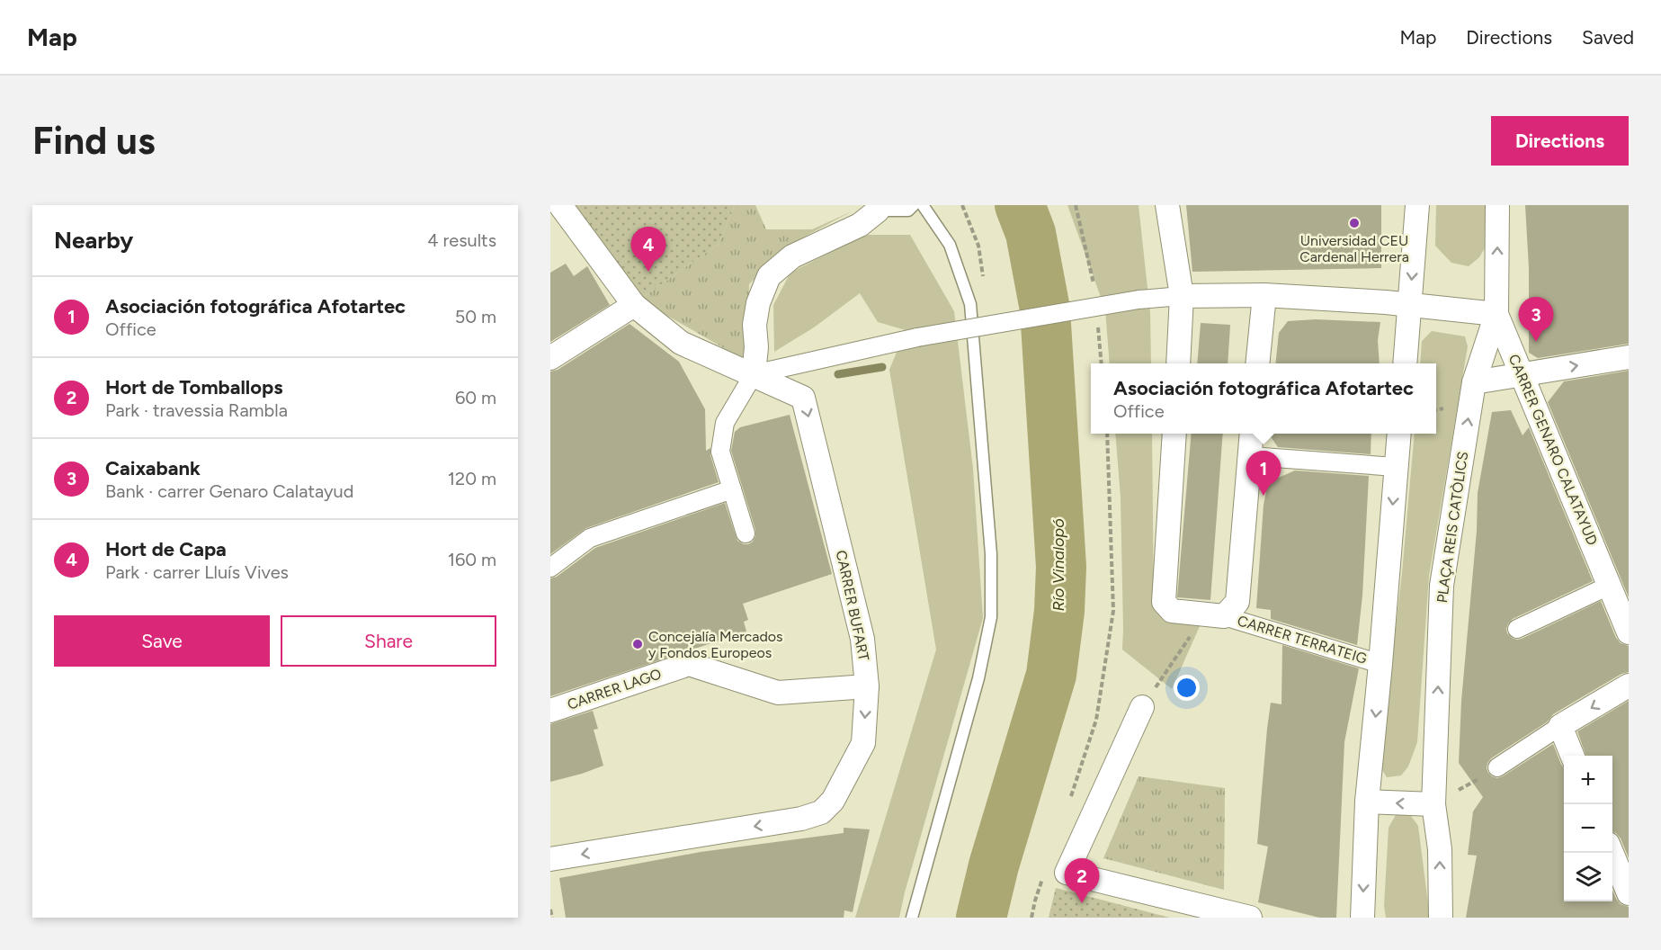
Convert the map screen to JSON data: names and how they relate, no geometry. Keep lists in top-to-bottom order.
{
  "streets": {
    "street": [
      "CARRER GENARO CALATAYUD",
      "PLAÇA REIS CATÒLICS",
      "CARRER BUFART",
      "CARRER TERRATEIG",
      "CARRER LAGO"
    ]
  },
  "crossings": [
    ["CARRER GENARO CALATAYUD", "PLAÇA REIS CATÒLICS"],
    ["CARRER BUFART", "CARRER LAGO"]
  ],
  "water": ["Río Vinalopó"],
  "places": ["Universidad CEU Cardenal Herrera", "Concejalía Mercados y Fondos Europeos"],
  "page": {
    "header": "Map",
    "nav": ["Map", "Directions", "Saved"],
    "buttons": [
      "Directions",
      ["Save", "Share"]
    ],
    "title": "Find us",
    "heading": ["Nearby", "4 results"],
    "pins": [
      "4",
      "3",
      "1",
      "2"
    ],
    "list": [
      {
        "mark": "1",
        "name": "Asociación fotográfica Afotartec",
        "note": "Office",
        "value": "50 m"
      },
      {
        "mark": "2",
        "name": "Hort de Tomballops",
        "note": "Park · travessia Rambla",
        "value": "60 m"
      },
      {
        "mark": "3",
        "name": "Caixabank",
        "note": "Bank · carrer Genaro Calatayud",
        "value": "120 m"
      },
      {
        "mark": "4",
        "name": "Hort de Capa",
        "note": "Park · carrer Lluís Vives",
        "value": "160 m"
      }
    ],
    "popup": ["Asociación fotográfica Afotartec", "Office"],
    "map_buttons": ["+", "−"]
  }
}
